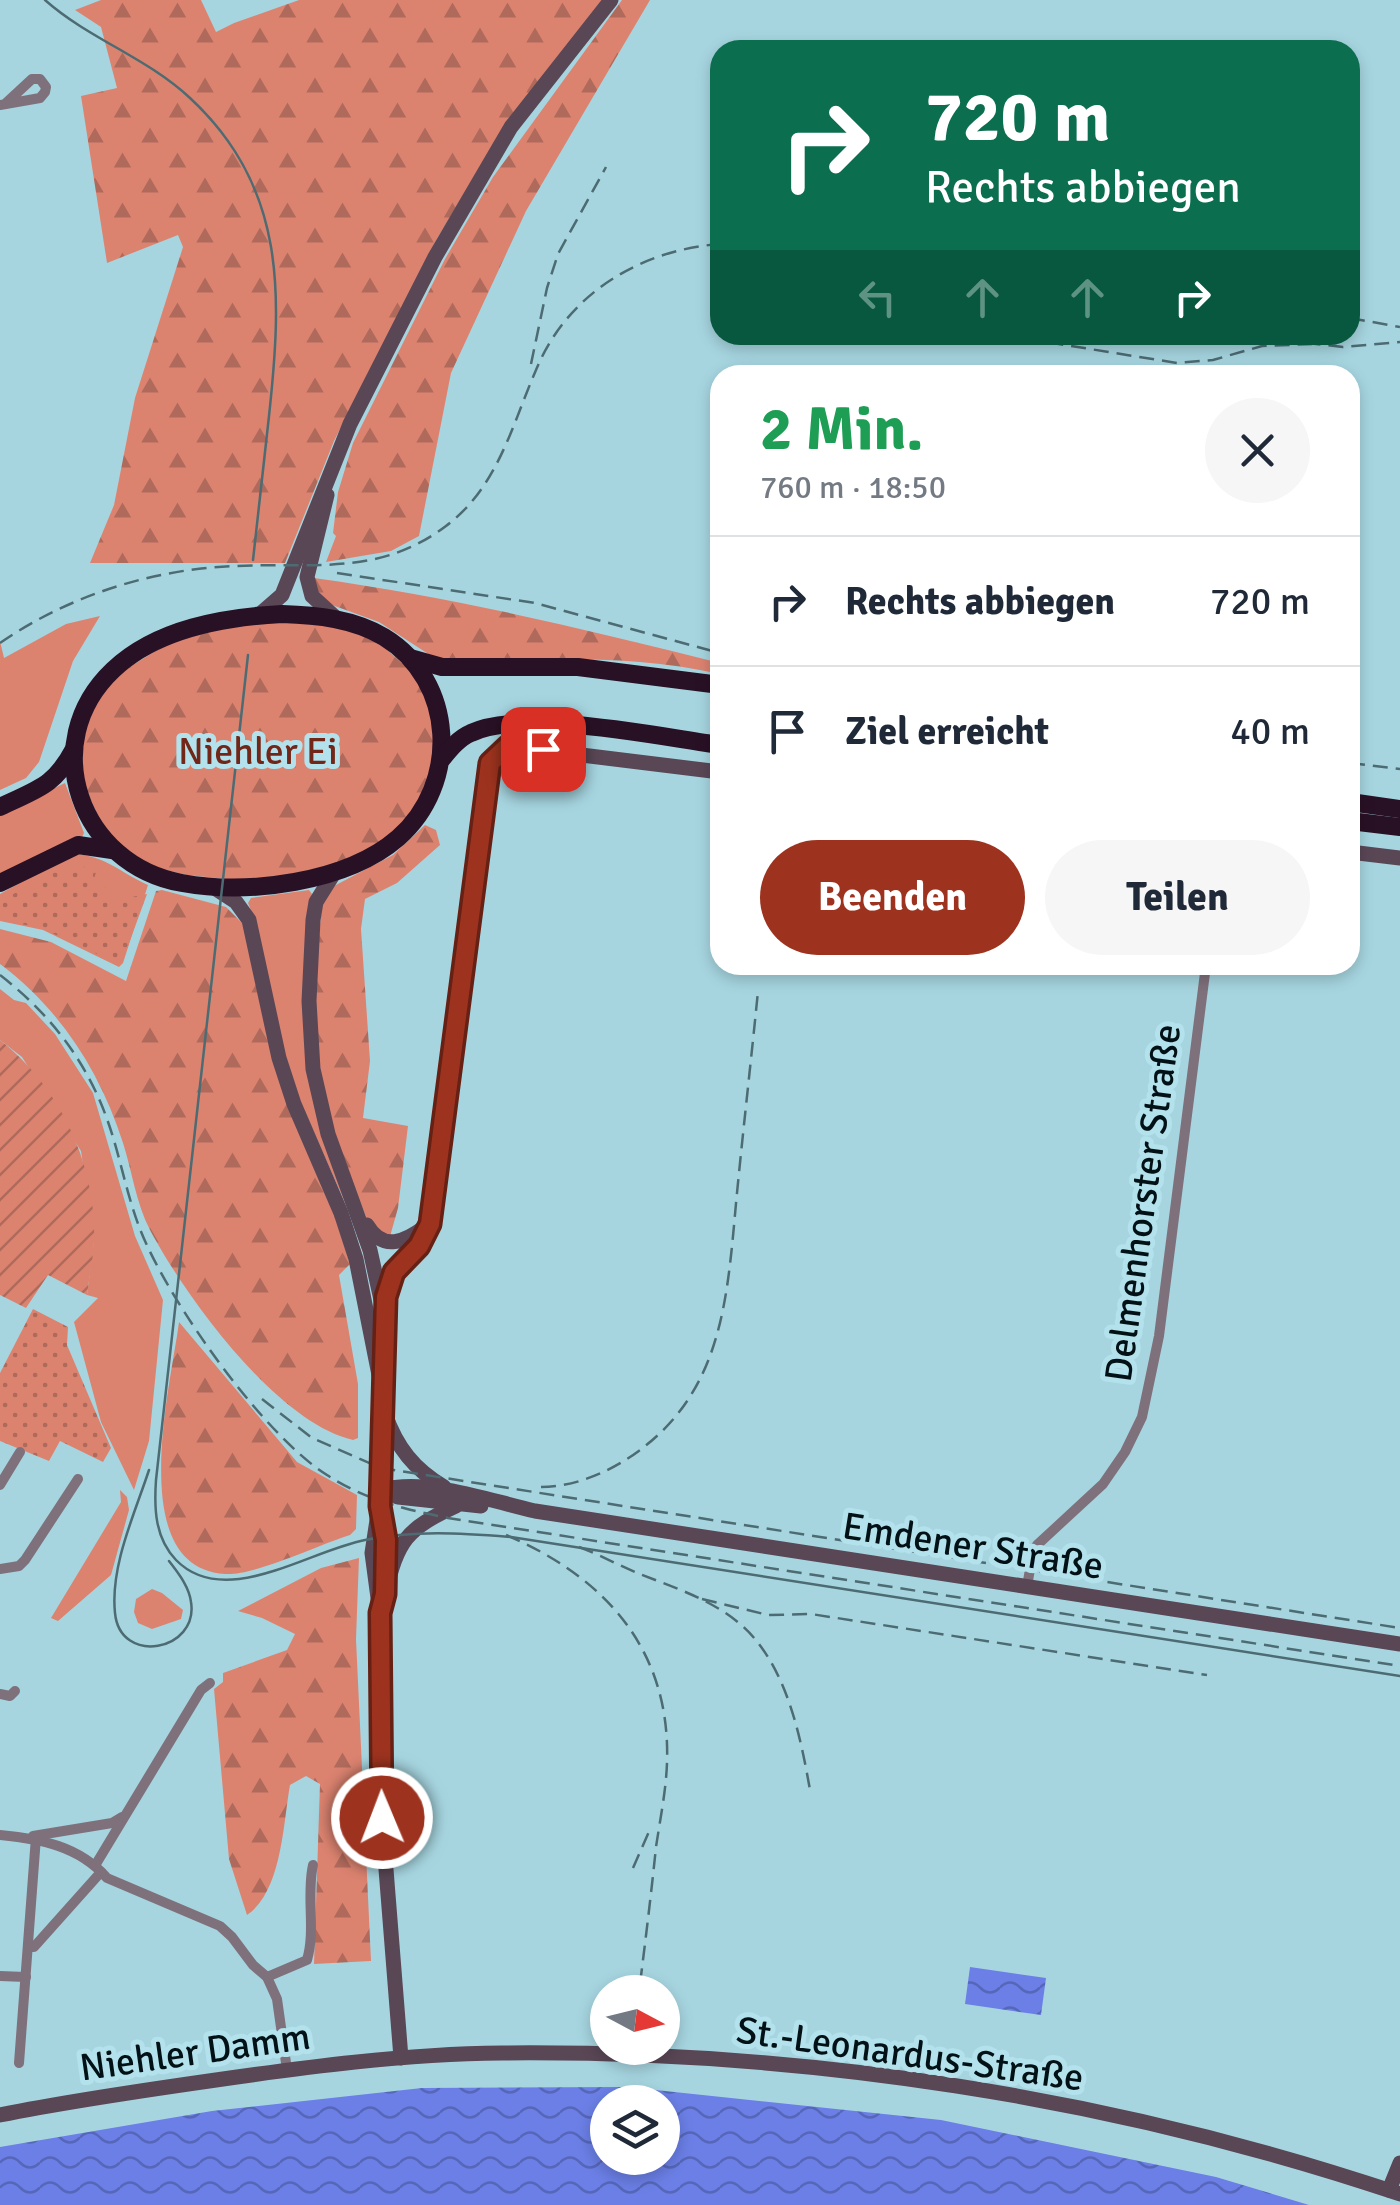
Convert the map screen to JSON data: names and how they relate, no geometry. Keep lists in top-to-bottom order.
{
  "streets": {
    "street": [
      "Delmenhorster Straße",
      "Emdener Straße",
      "Niehler Damm",
      "St.-Leonardus-Straße"
    ]
  },
  "crossings": [
    ["Delmenhorster Straße", "Emdener Straße"],
    ["Niehler Damm", "St.-Leonardus-Straße"]
  ],
  "parks": ["Niehler Ei"],
  "north": "right",
  "page": {
    "turn": ["720 m", "Rechts abbiegen"],
    "heading": ["2 Min.", "760 m · 18:50"],
    "list": [
      {
        "name": "Rechts abbiegen",
        "value": "720 m"
      },
      {
        "name": "Ziel erreicht",
        "value": "40 m"
      }
    ],
    "buttons": ["Beenden", "Teilen"]
  }
}
